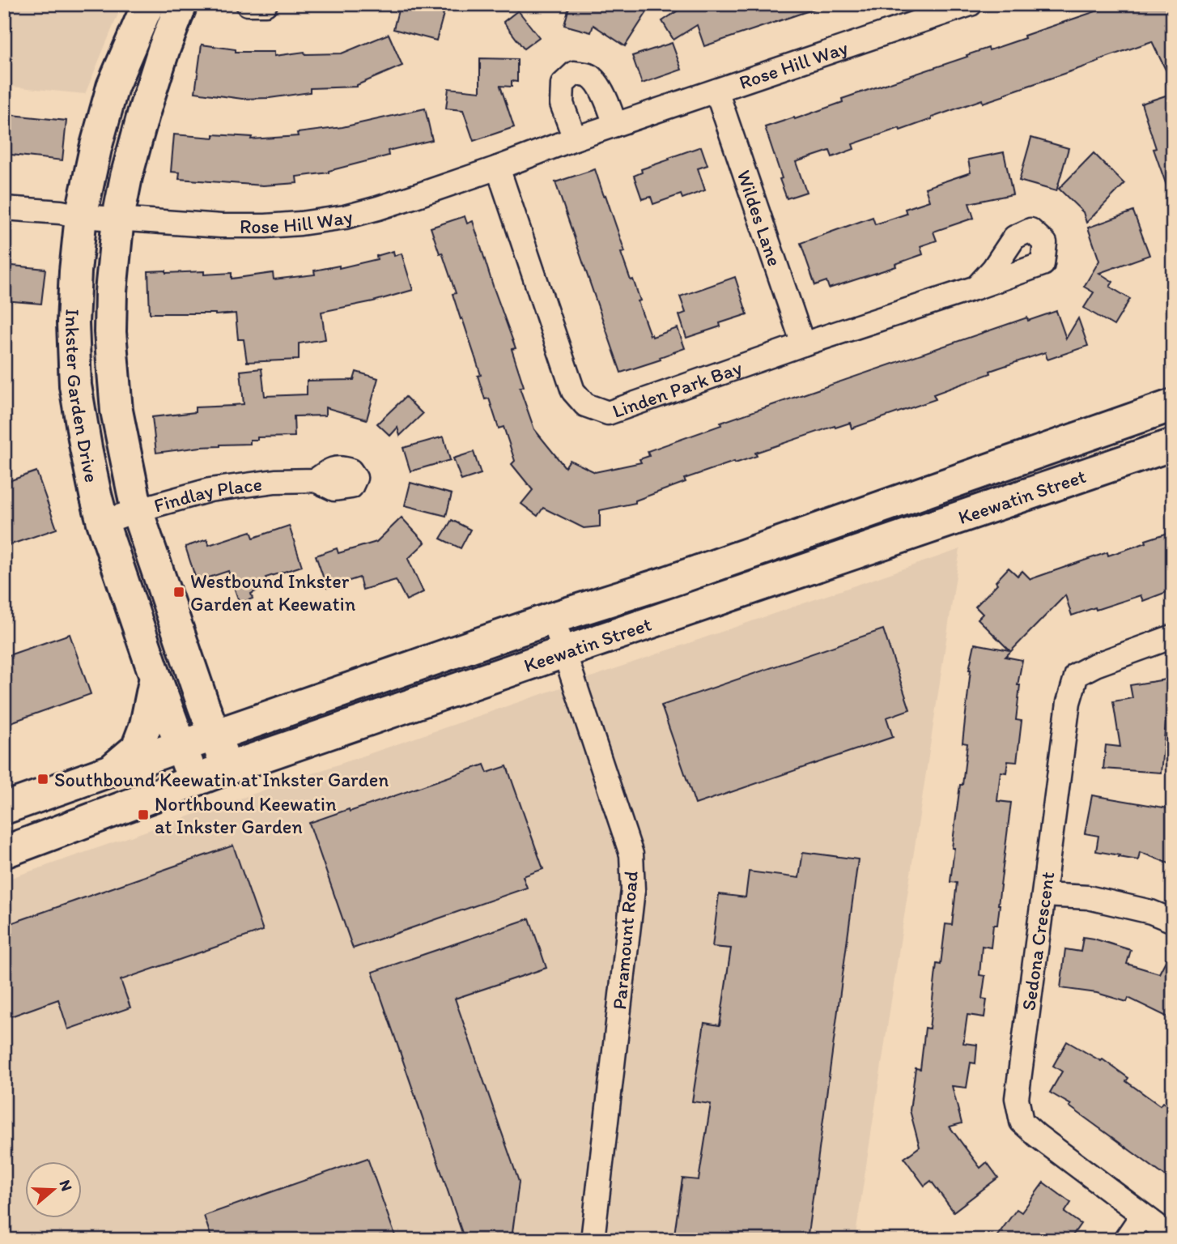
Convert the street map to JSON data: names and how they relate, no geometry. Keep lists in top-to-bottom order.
{
  "streets": {
    "street": [
      "Rose Hill Way",
      "Wildes Lane",
      "Linden Park Bay",
      "Inkster Garden Drive",
      "Findlay Place",
      "Keewatin Street",
      "Paramount Road",
      "Sedona Crescent"
    ]
  },
  "crossings": [
    ["Rose Hill Way", "Wildes Lane"],
    ["Rose Hill Way", "Linden Park Bay"],
    ["Rose Hill Way", "Inkster Garden Drive"],
    ["Wildes Lane", "Linden Park Bay"],
    ["Inkster Garden Drive", "Findlay Place"],
    ["Inkster Garden Drive", "Keewatin Street"],
    ["Keewatin Street", "Paramount Road"]
  ],
  "places": {
    "transit": ["Westbound Inkster Garden at Keewatin", "Southbound Keewatin at Inkster Garden", "Northbound Keewatin at Inkster Garden"]
  },
  "north": "right"
}
